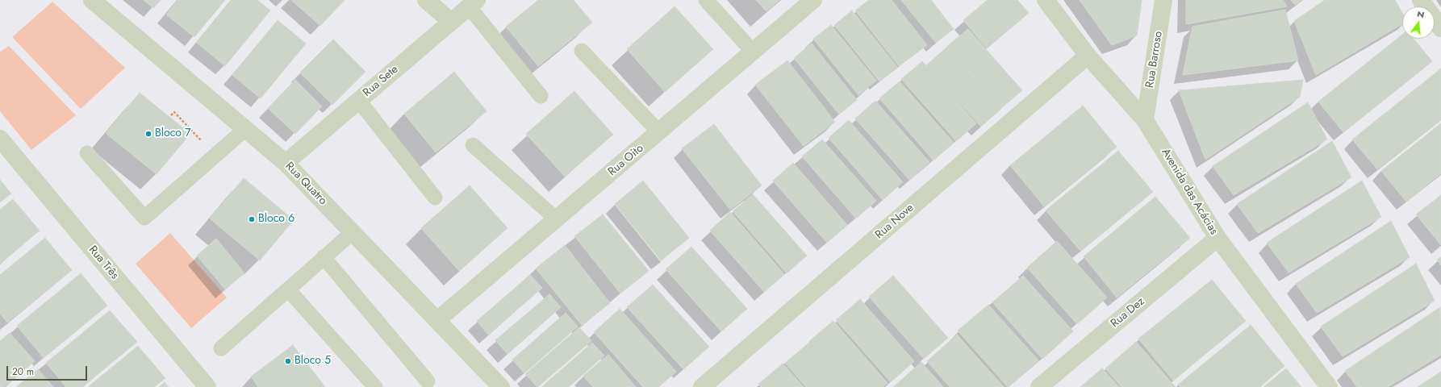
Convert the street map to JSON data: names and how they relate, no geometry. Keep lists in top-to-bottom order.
{
  "streets": {
    "street": [
      "Rua Barroso",
      "Rua Sete",
      "Rua Oito",
      "Rua Quatro",
      "Avenida das Acácias",
      "Rua Nove",
      "Rua Três",
      "Rua Dez"
    ]
  },
  "crossings": [
    ["Rua Barroso", "Avenida das Acácias"],
    ["Rua Sete", "Rua Quatro"],
    ["Rua Oito", "Rua Quatro"],
    ["Avenida das Acácias", "Rua Nove"],
    ["Avenida das Acácias", "Rua Dez"]
  ],
  "places": ["Bloco 7", "Bloco 6", "Bloco 5"],
  "scale_bar": "20 m",
  "north": "top"
}
